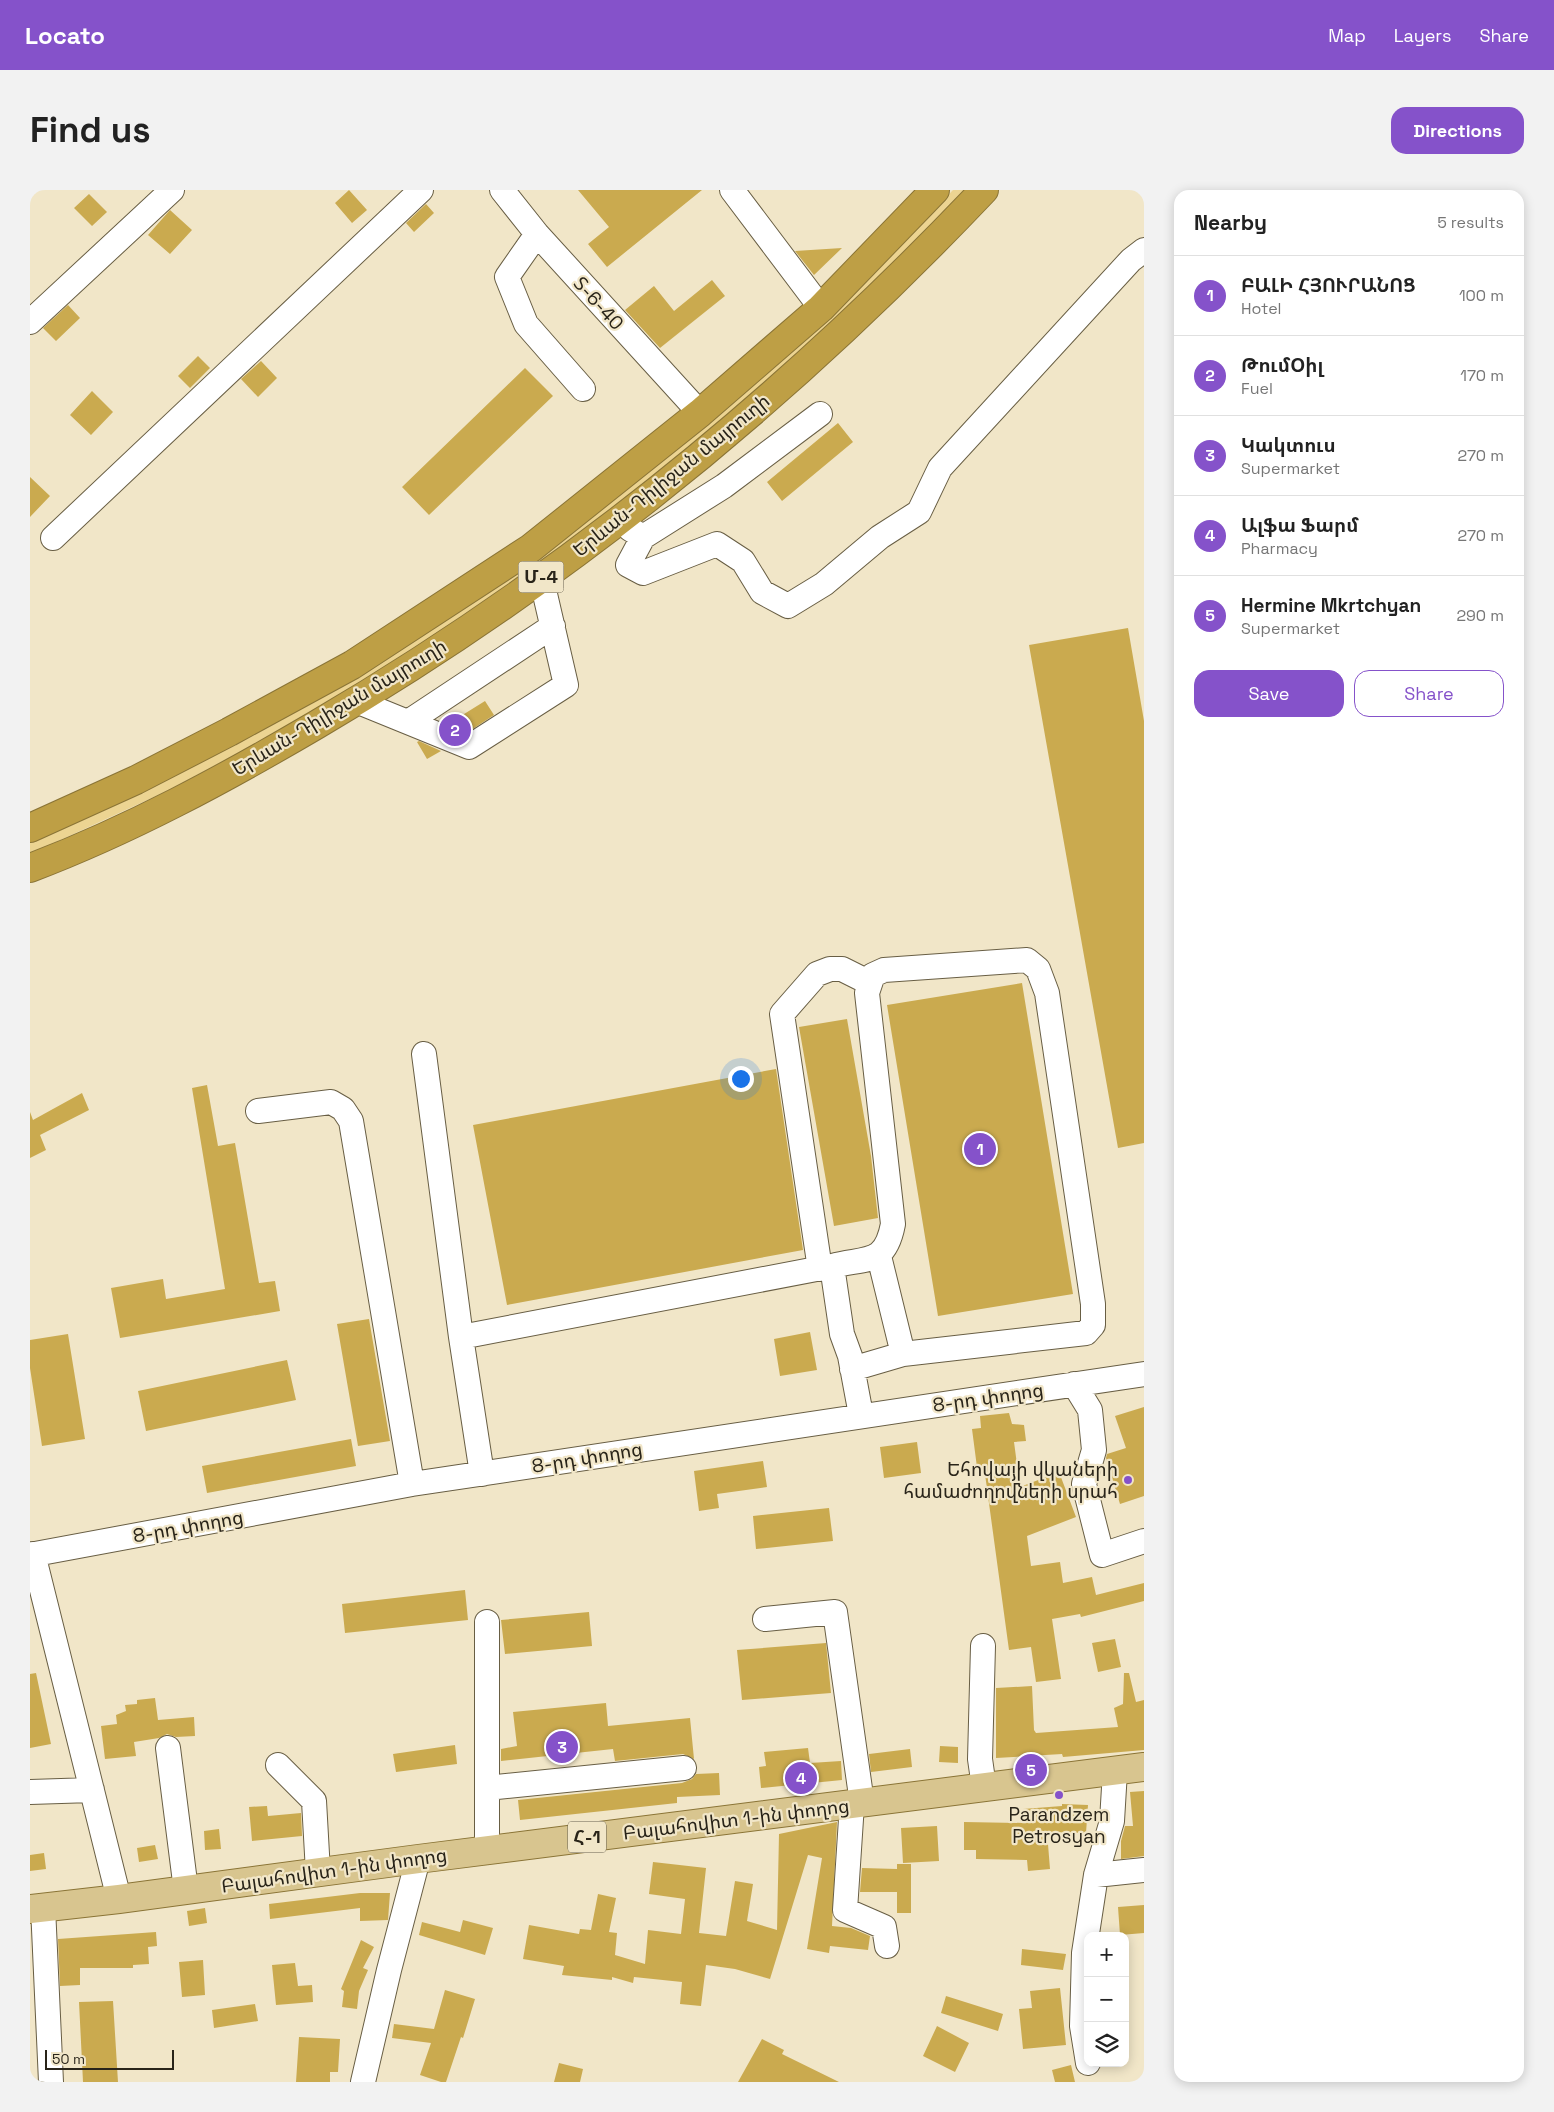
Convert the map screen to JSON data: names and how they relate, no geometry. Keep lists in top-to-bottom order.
{
  "streets": {
    "highway": ["Երևան-Դիլիջան մայրուղի", "Մ-4"],
    "main road": ["Բալահովիտ 1-ին փողոց", "Հ-1"],
    "street": ["Տ-6-40", "8-րդ փողոց"]
  },
  "crossings": [
    ["Տ-6-40", "Երևան-Դիլիջան մայրուղի"]
  ],
  "places": ["Եհովայի վկաների համաժողովների սրահ", "Parandzem Petrosyan"],
  "scale_bar": "50 m",
  "page": {
    "header": "Locato",
    "nav": ["Map", "Layers", "Share"],
    "buttons": [
      "Directions",
      ["Save", "Share"]
    ],
    "title": "Find us",
    "heading": ["Nearby", "5 results"],
    "list": [
      {
        "mark": "1",
        "name": "ԲԱԼԻ ՀՅՈՒՐԱՆՈՑ",
        "note": "Hotel",
        "value": "100 m"
      },
      {
        "mark": "2",
        "name": "ԹումՕիլ",
        "note": "Fuel",
        "value": "170 m"
      },
      {
        "mark": "3",
        "name": "Կակտուս",
        "note": "Supermarket",
        "value": "270 m"
      },
      {
        "mark": "4",
        "name": "Ալֆա Ֆարմ",
        "note": "Pharmacy",
        "value": "270 m"
      },
      {
        "mark": "5",
        "name": "Hermine Mkrtchyan",
        "note": "Supermarket",
        "value": "290 m"
      }
    ],
    "pins": [
      "2",
      "1",
      "3",
      "5",
      "4"
    ],
    "map_buttons": ["+", "−"],
    "scale": "50 m"
  }
}
